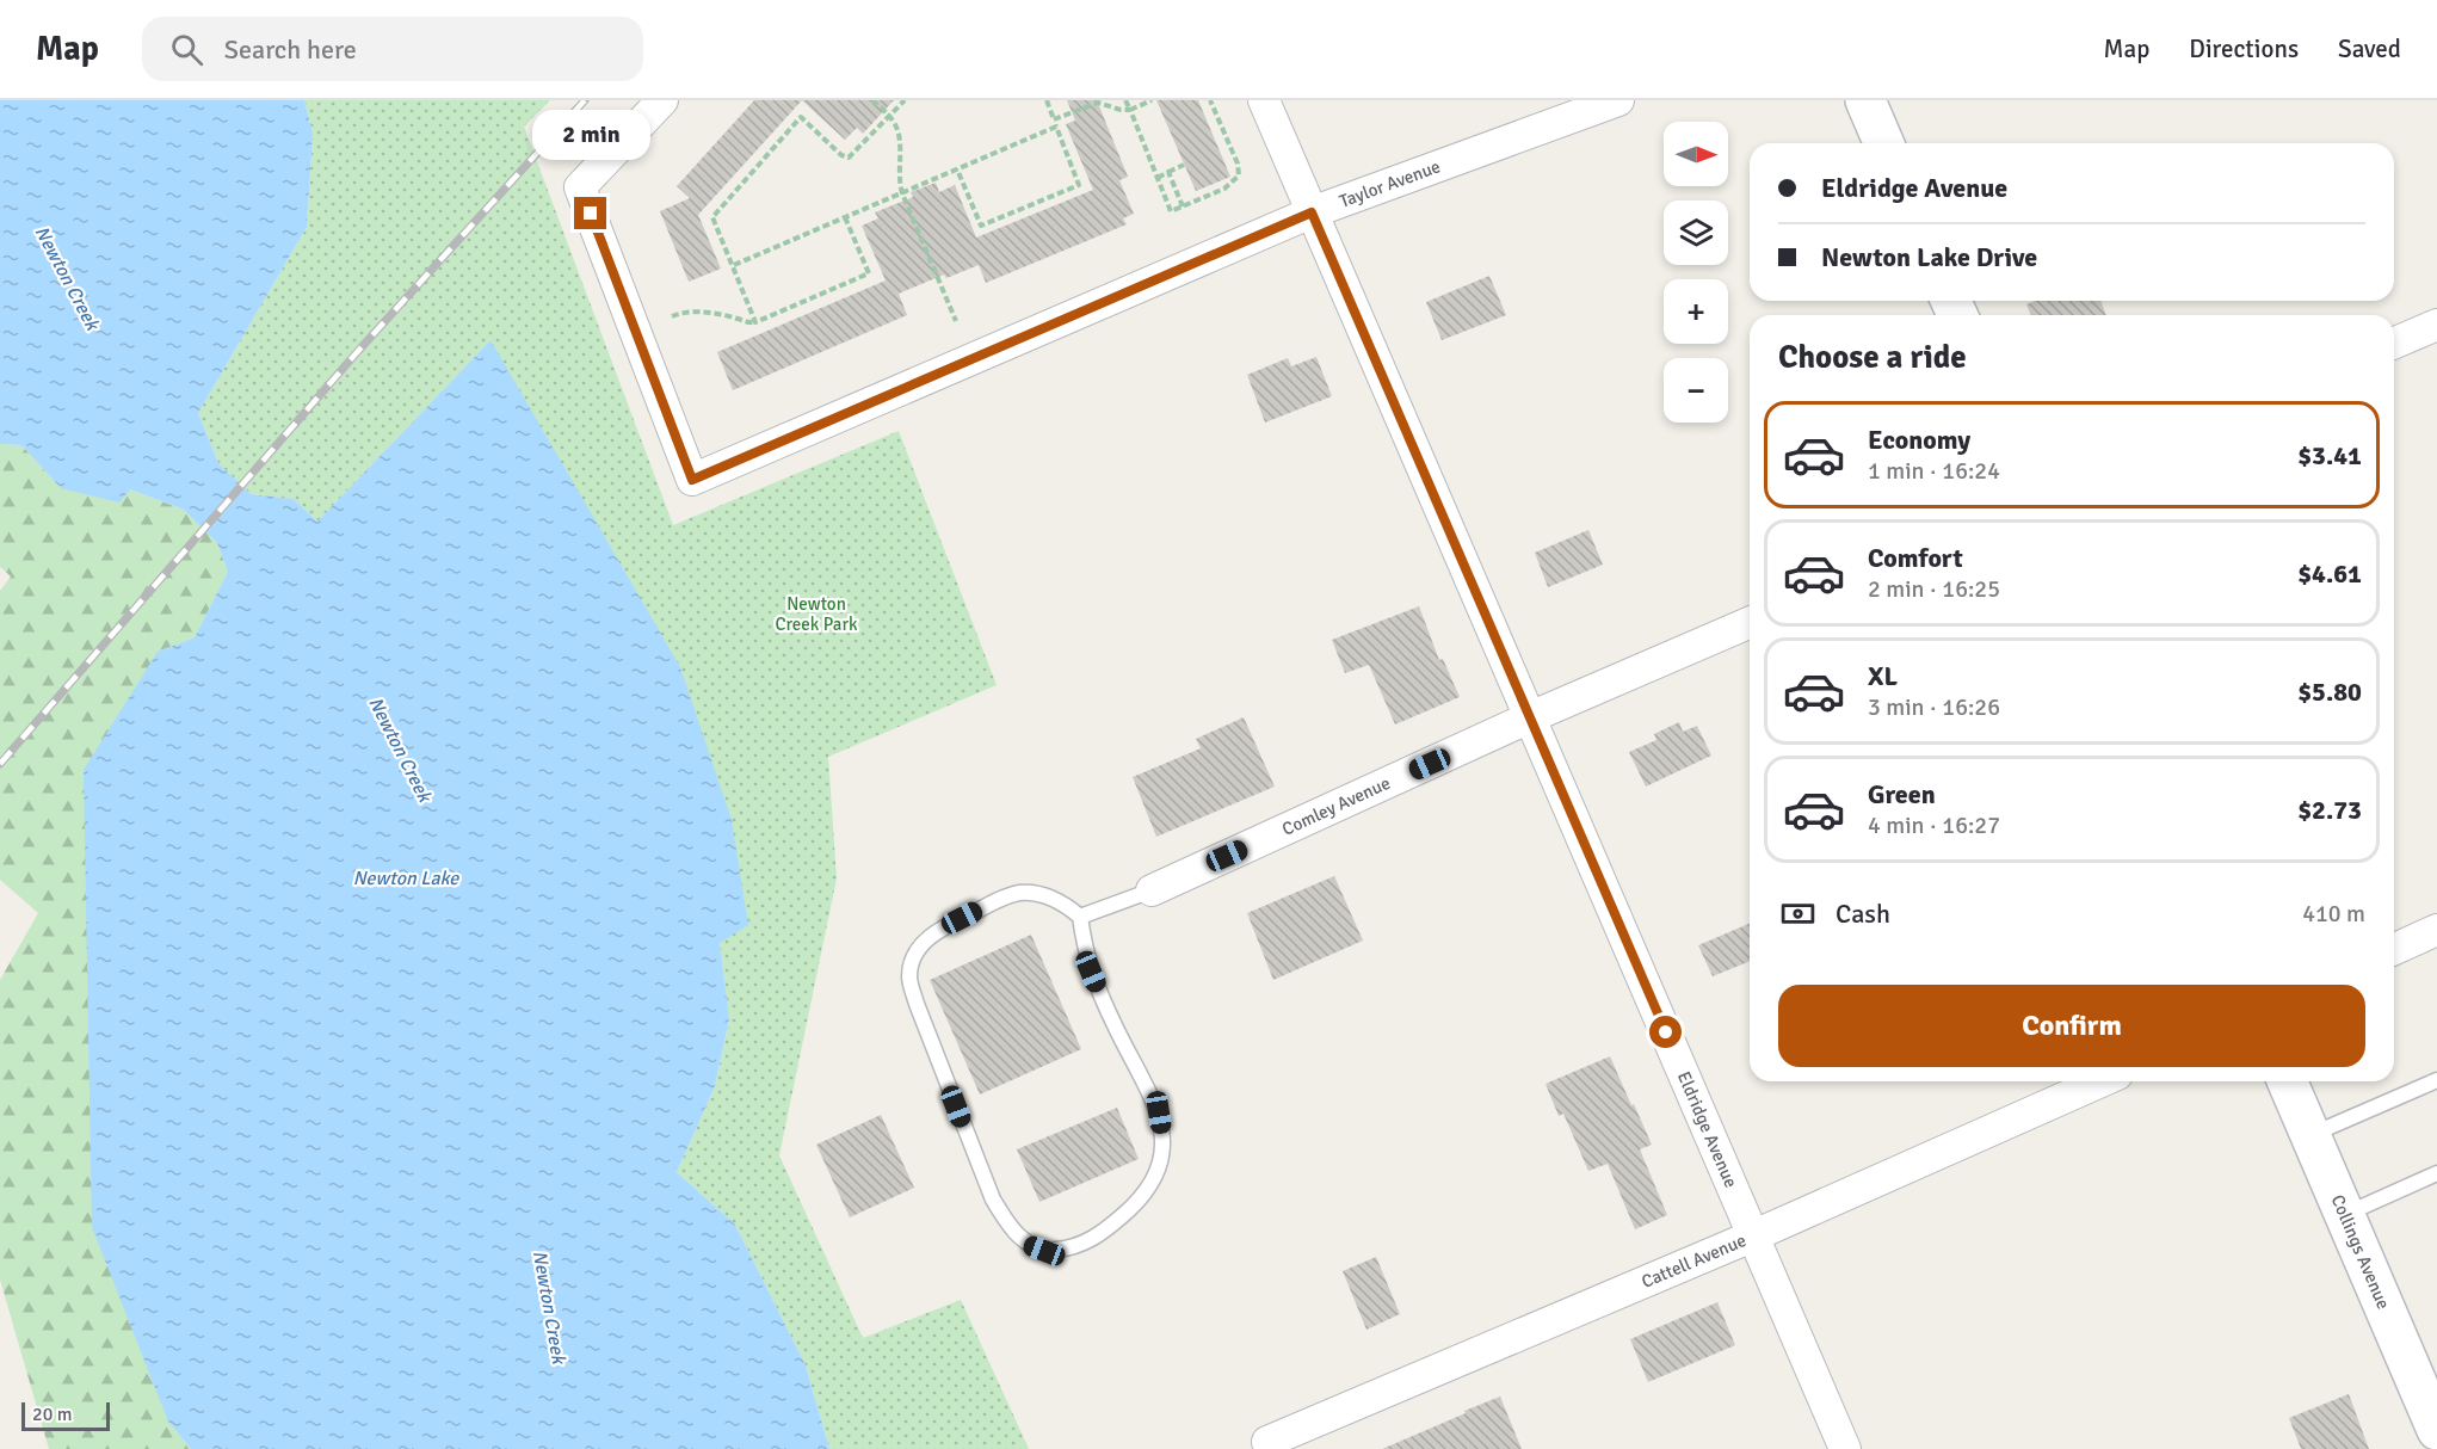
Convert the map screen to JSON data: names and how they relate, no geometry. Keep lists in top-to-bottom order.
{
  "streets": {
    "main road": ["Collings Avenue"],
    "street": [
      "Taylor Avenue",
      "Comley Avenue",
      "Eldridge Avenue",
      "Cattell Avenue"
    ]
  },
  "crossings": [
    ["Taylor Avenue", "Eldridge Avenue"],
    ["Comley Avenue", "Eldridge Avenue"],
    ["Eldridge Avenue", "Cattell Avenue"]
  ],
  "water": ["Newton Creek", "Newton Lake"],
  "parks": ["Newton Creek Park"],
  "scale_bar": "20 m",
  "north": "right",
  "page": {
    "header": "Map",
    "search": "Search here",
    "nav": ["Map", "Directions", "Saved"],
    "bubble": "2 min",
    "map_buttons": ["+", "−"],
    "banner": ["Eldridge Avenue", "Newton Lake Drive"],
    "heading": "Choose a ride",
    "list": [
      {
        "name": "Economy",
        "note": "1 min · 16:24",
        "value": "$3.41"
      },
      {
        "name": "Comfort",
        "note": "2 min · 16:25",
        "value": "$4.61"
      },
      {
        "name": "XL",
        "note": "3 min · 16:26",
        "value": "$5.80"
      },
      {
        "name": "Green",
        "note": "4 min · 16:27",
        "value": "$2.73"
      }
    ],
    "pay": ["Cash", "410 m"],
    "buttons": "Confirm",
    "scale": "20 m"
  }
}
